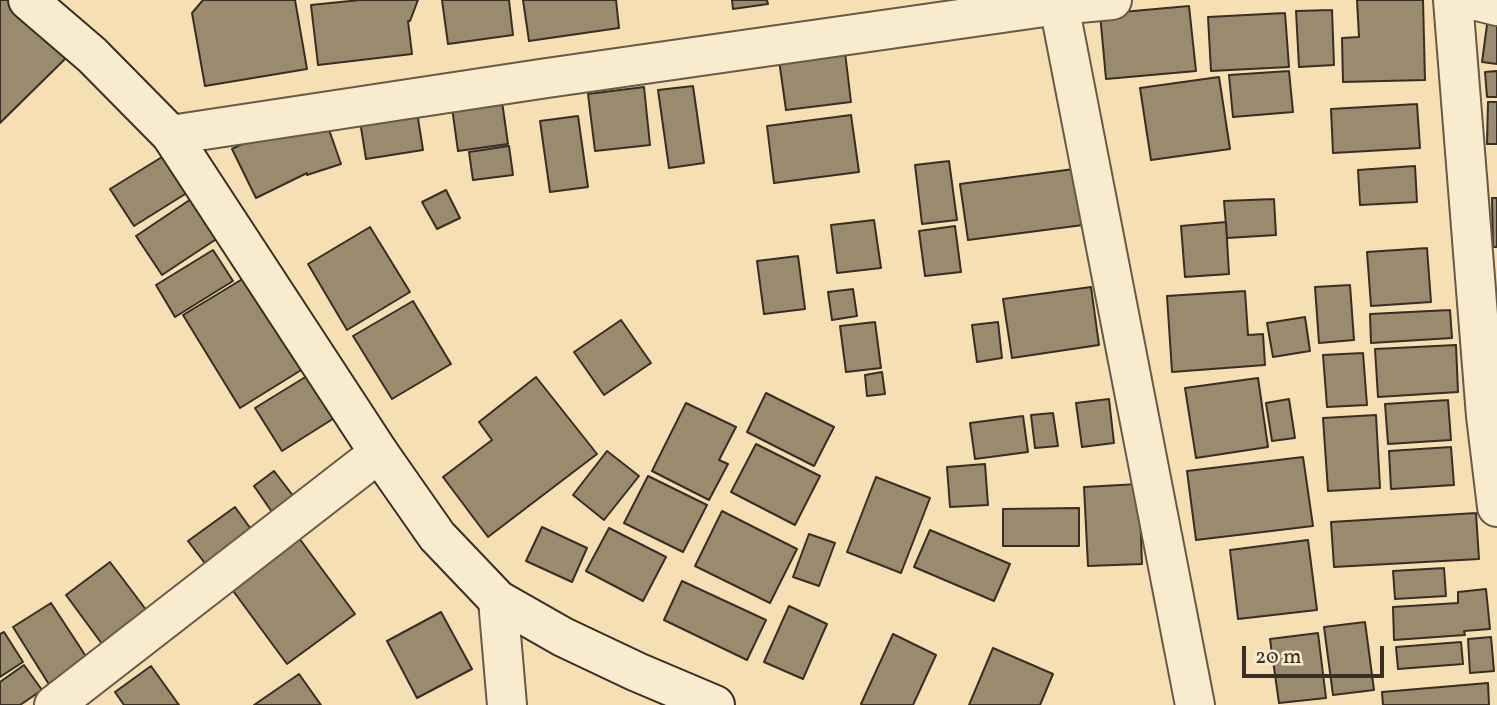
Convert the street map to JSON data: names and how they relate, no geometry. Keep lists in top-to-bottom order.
{
  "scale_bar": "20 m"
}
